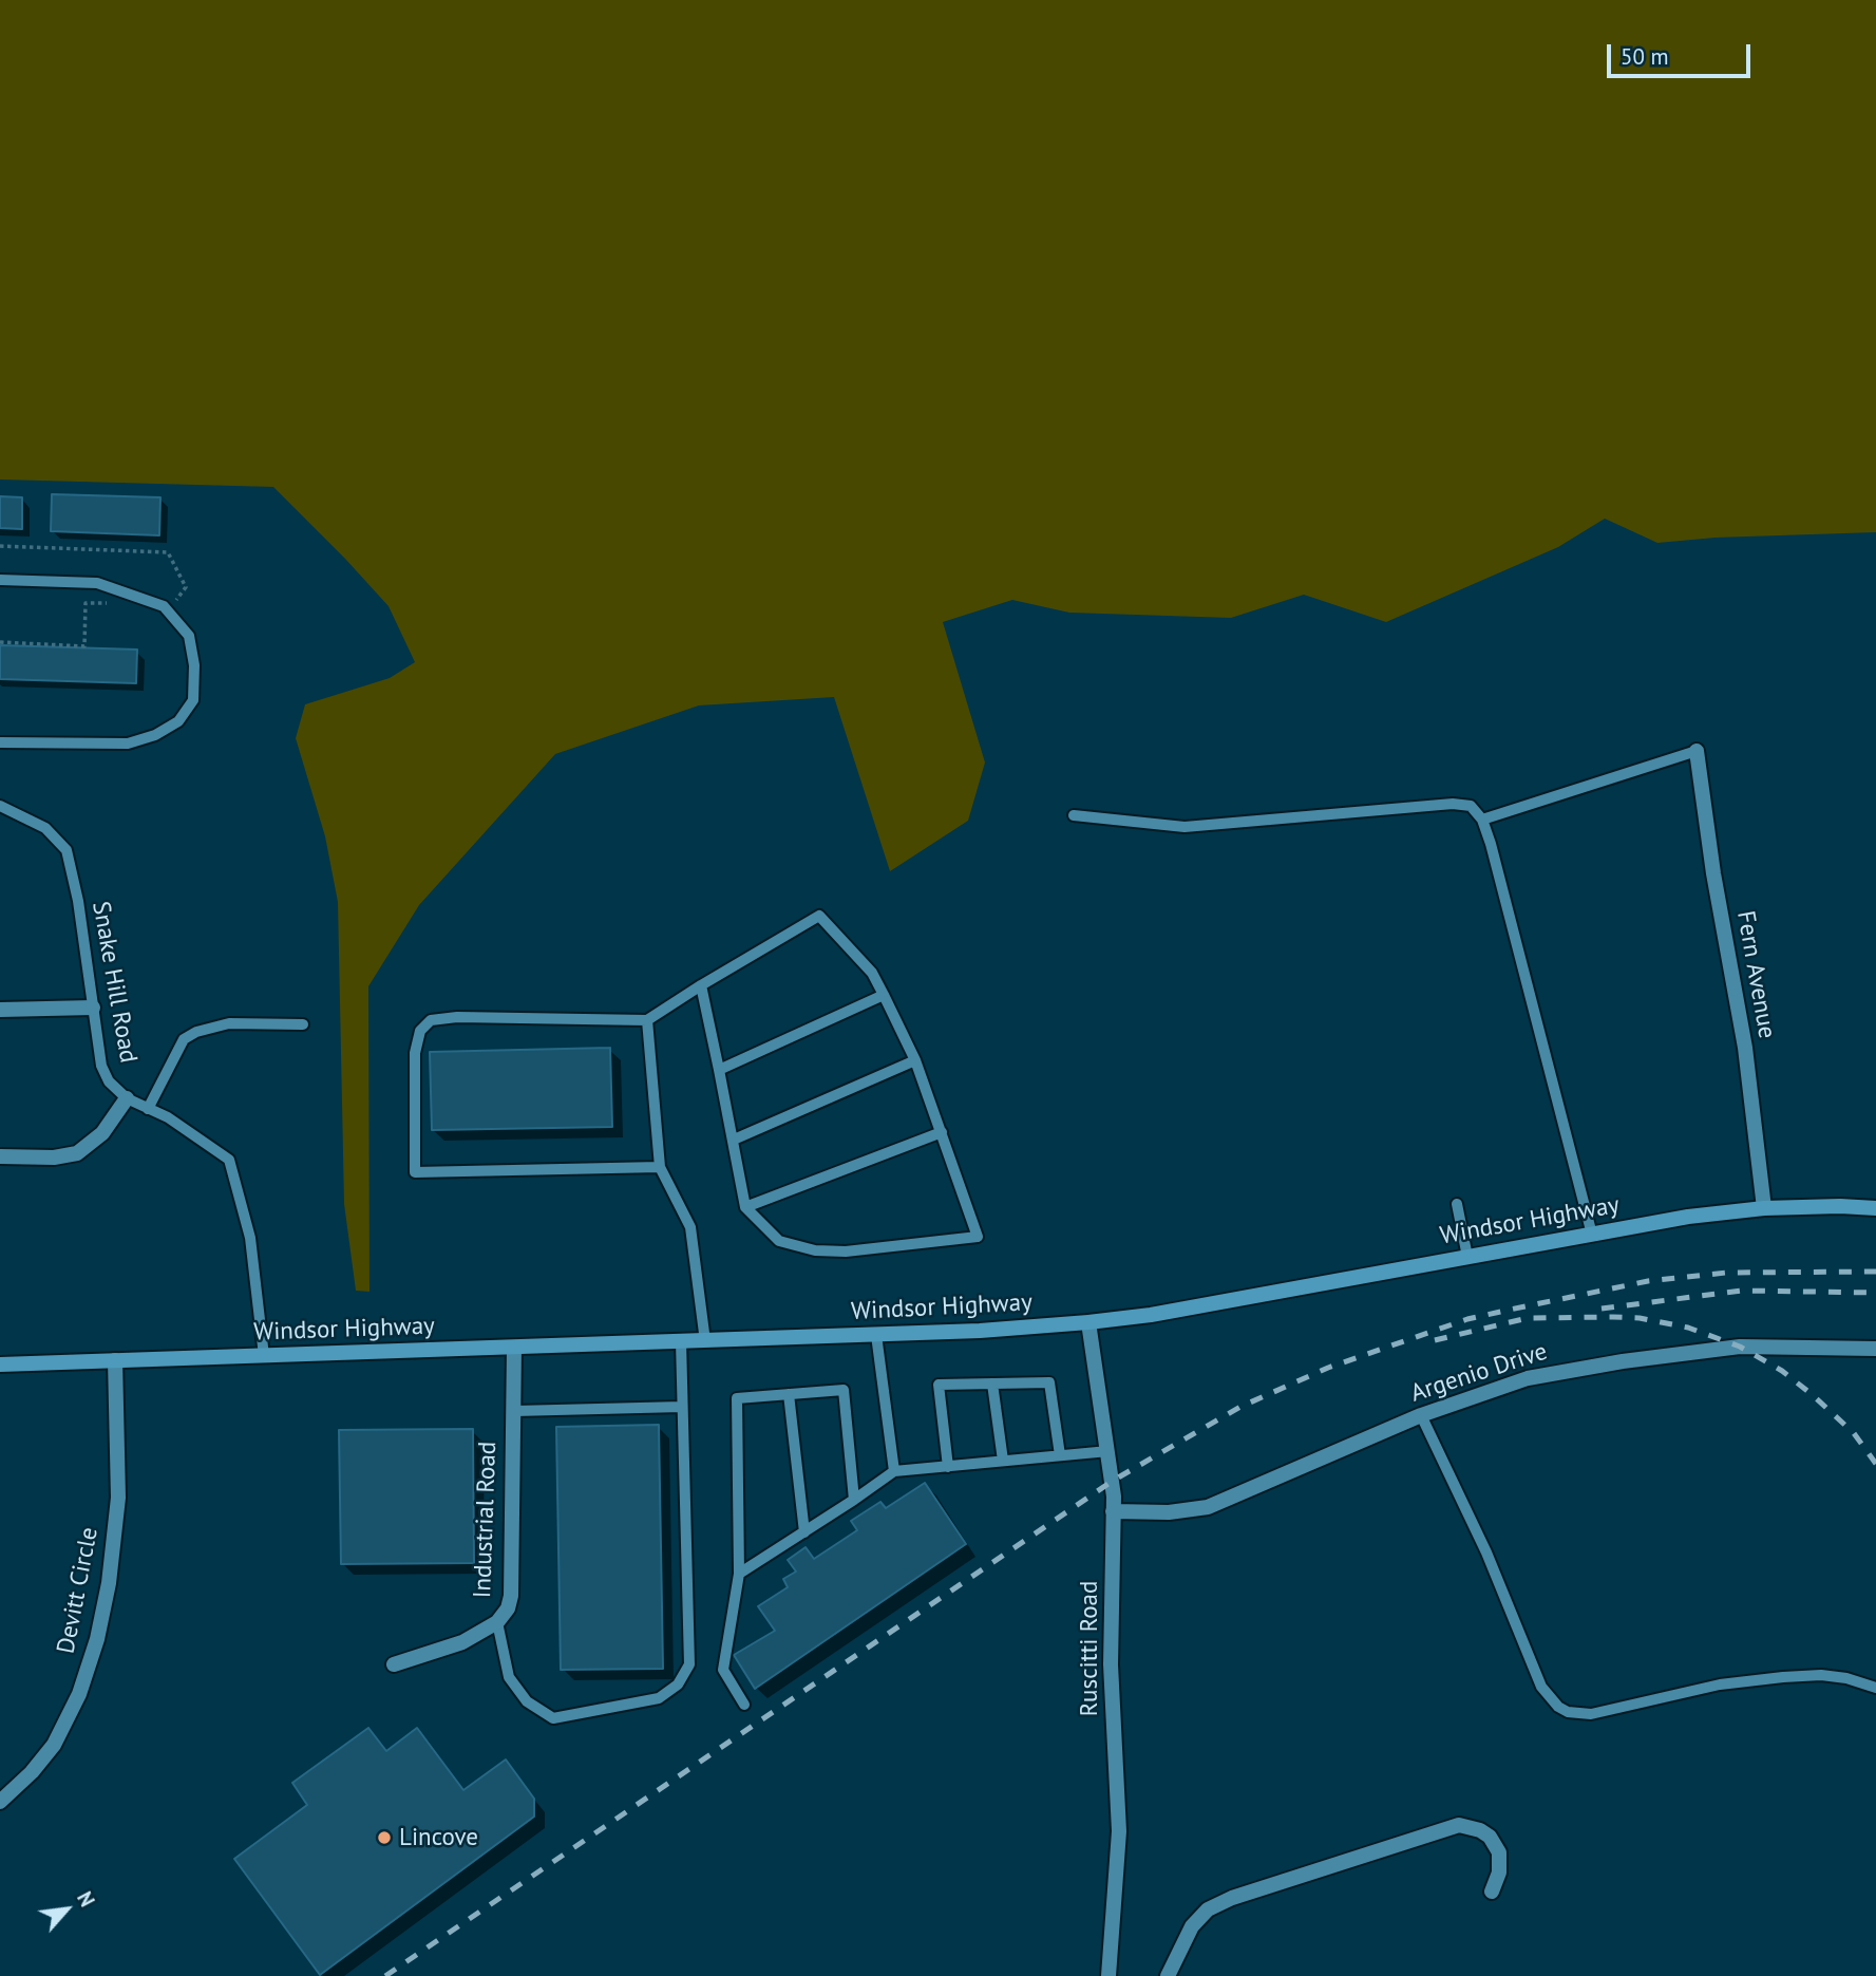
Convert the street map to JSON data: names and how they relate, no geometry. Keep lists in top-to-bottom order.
{
  "streets": {
    "main road": ["Windsor Highway"],
    "street": [
      "Fern Avenue",
      "Argenio Drive",
      "Industrial Road",
      "Devitt Circle",
      "Ruscitti Road"
    ],
    "lane": ["Snake Hill Road"]
  },
  "crossings": [
    ["Fern Avenue", "Windsor Highway"],
    ["Snake Hill Road", "Windsor Highway"],
    ["Windsor Highway", "Industrial Road"],
    ["Windsor Highway", "Devitt Circle"],
    ["Windsor Highway", "Ruscitti Road"],
    ["Argenio Drive", "Ruscitti Road"]
  ],
  "places": ["Lincove"],
  "scale_bar": "50 m",
  "north": "top right"
}
